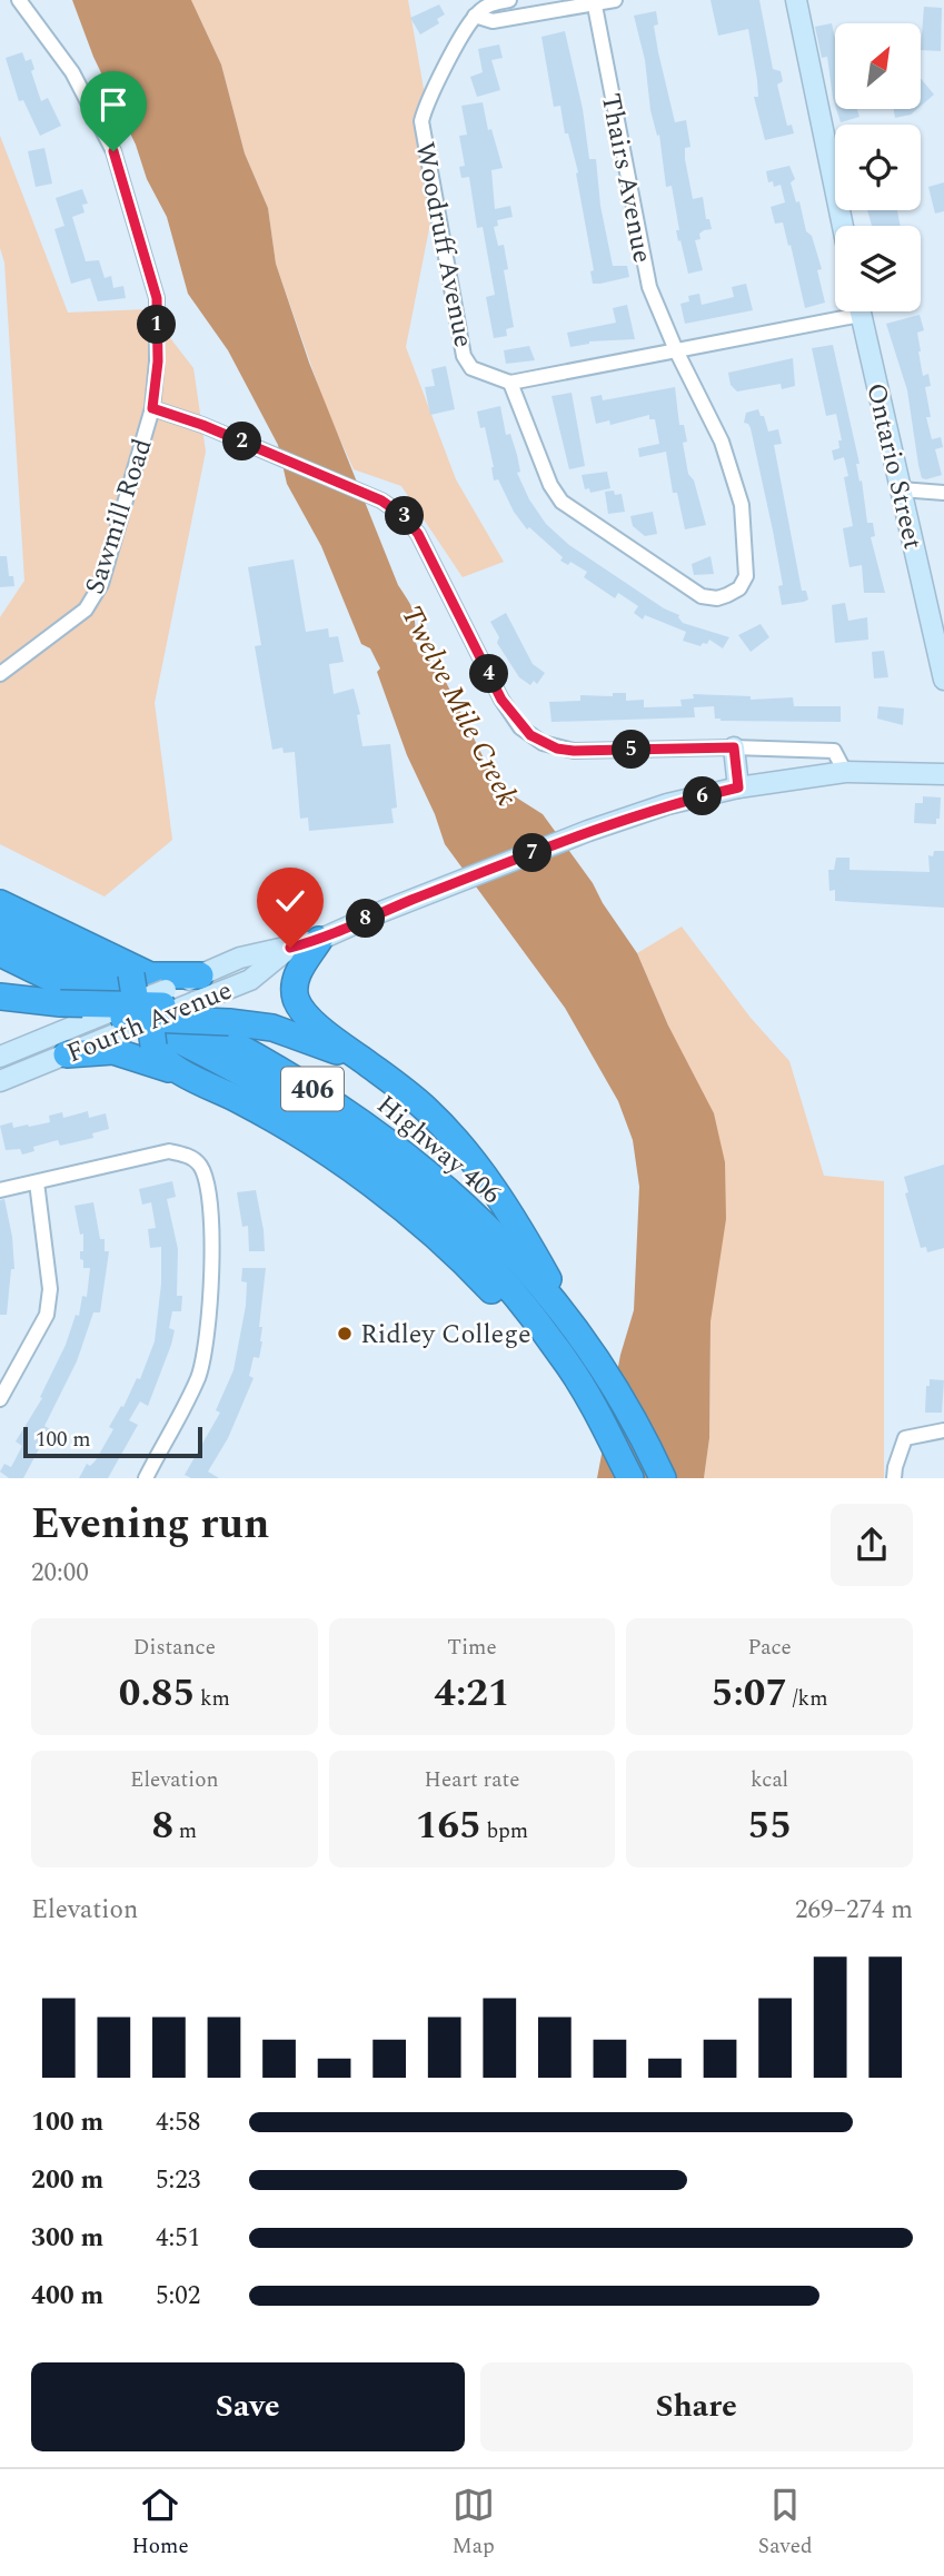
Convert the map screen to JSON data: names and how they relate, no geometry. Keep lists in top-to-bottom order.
{
  "streets": {
    "highway": ["406", "Highway 406"],
    "main road": ["Ontario Street", "Fourth Avenue"],
    "street": ["Thairs Avenue", "Woodruff Avenue", "Sawmill Road"]
  },
  "crossings": [
    ["Thairs Avenue", "Woodruff Avenue"]
  ],
  "water": ["Twelve Mile Creek"],
  "places": ["Ridley College"],
  "scale_bar": "100 m",
  "north": "top right",
  "page": {
    "pins": [
      "1",
      "2",
      "3",
      "4",
      "5",
      "6",
      "7",
      "8"
    ],
    "scale": "100 m",
    "heading": ["Evening run", "20:00"],
    "stats": [
      ["Distance", "0.85 km"],
      ["Time", "4:21"],
      ["Pace", "5:07 /km"],
      ["Elevation", "8 m"],
      ["Heart rate", "165 bpm"],
      ["kcal", "55"]
    ],
    "chart": ["Elevation", "269–274 m"],
    "list": [
      {
        "name": "100 m",
        "note": "4:58"
      },
      {
        "name": "200 m",
        "note": "5:23"
      },
      {
        "name": "300 m",
        "note": "4:51"
      },
      {
        "name": "400 m",
        "note": "5:02"
      }
    ],
    "buttons": ["Save", "Share"],
    "tabs": ["Home", "Map", "Saved"]
  }
}
